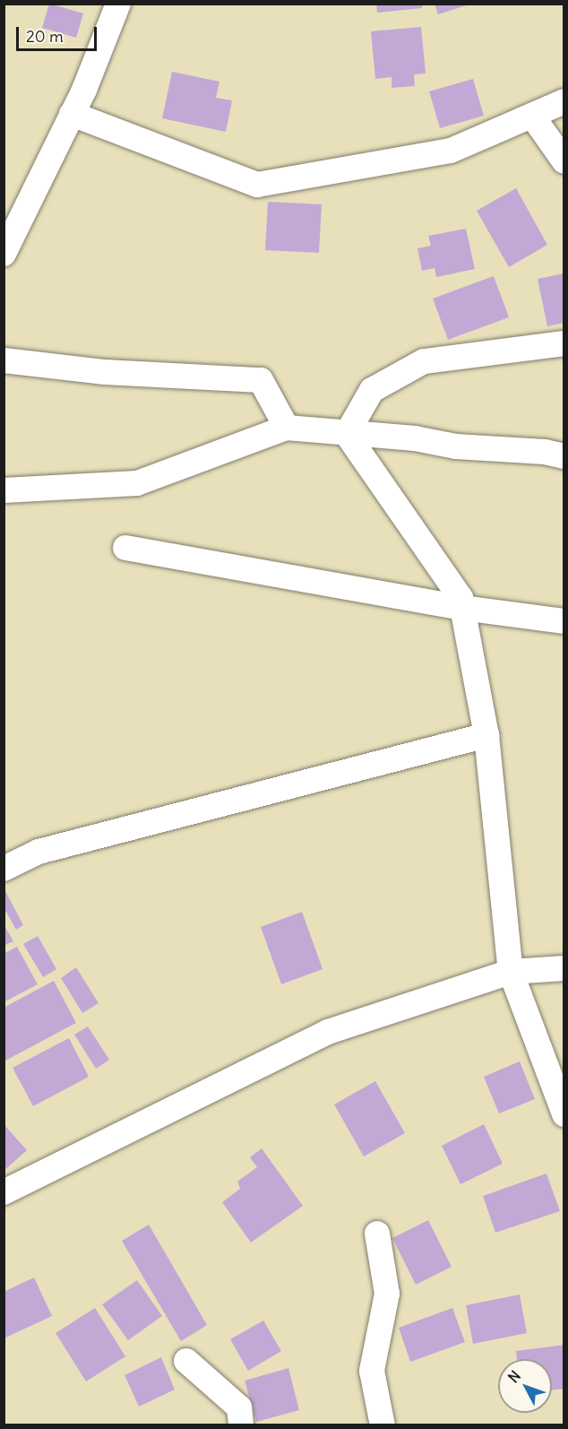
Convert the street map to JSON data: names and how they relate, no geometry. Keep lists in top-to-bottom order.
{
  "scale_bar": "20 m",
  "north": "top left"
}
